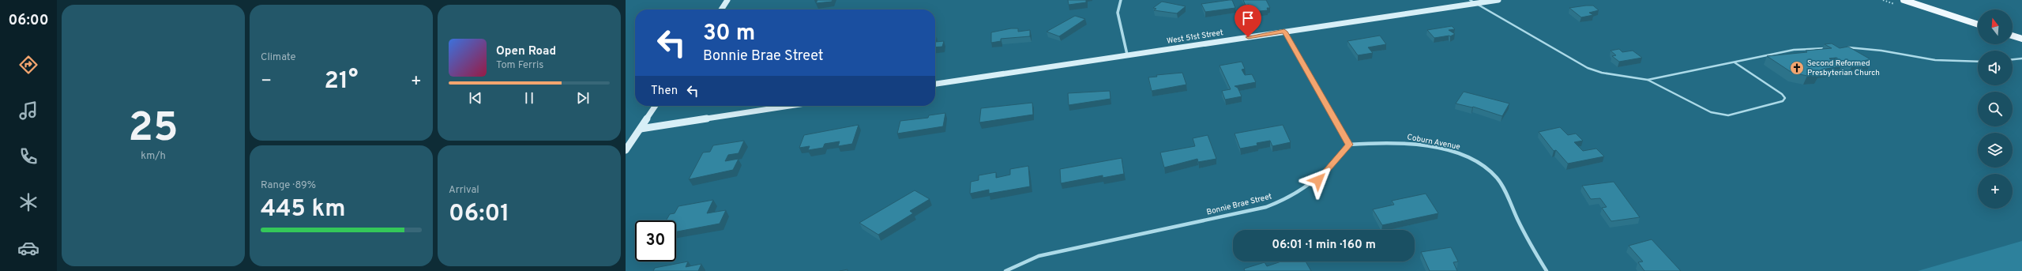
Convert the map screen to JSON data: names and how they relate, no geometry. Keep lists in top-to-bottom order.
{
  "streets": {
    "street": ["West 51st Street", "Coburn Avenue", "Bonnie Brae Street"]
  },
  "crossings": [
    ["Coburn Avenue", "Bonnie Brae Street"]
  ],
  "places": {
    "church": ["Second Reformed Presbyterian Church"]
  },
  "north": "top",
  "page": {
    "tabs": "06:00",
    "tile": [
      ["25", "km/h"],
      "Climate",
      ["Range · 89%", "445 km"],
      ["Arrival", "06:01"]
    ],
    "map_buttons": "+",
    "turn": ["30 m", "Bonnie Brae Street"],
    "song": ["Open Road", "Tom Ferris"],
    "heat": ["−", "21°", "+"],
    "then": "Then",
    "limit": "30",
    "trip": "06:01 · 1 min · 160 m"
  }
}
